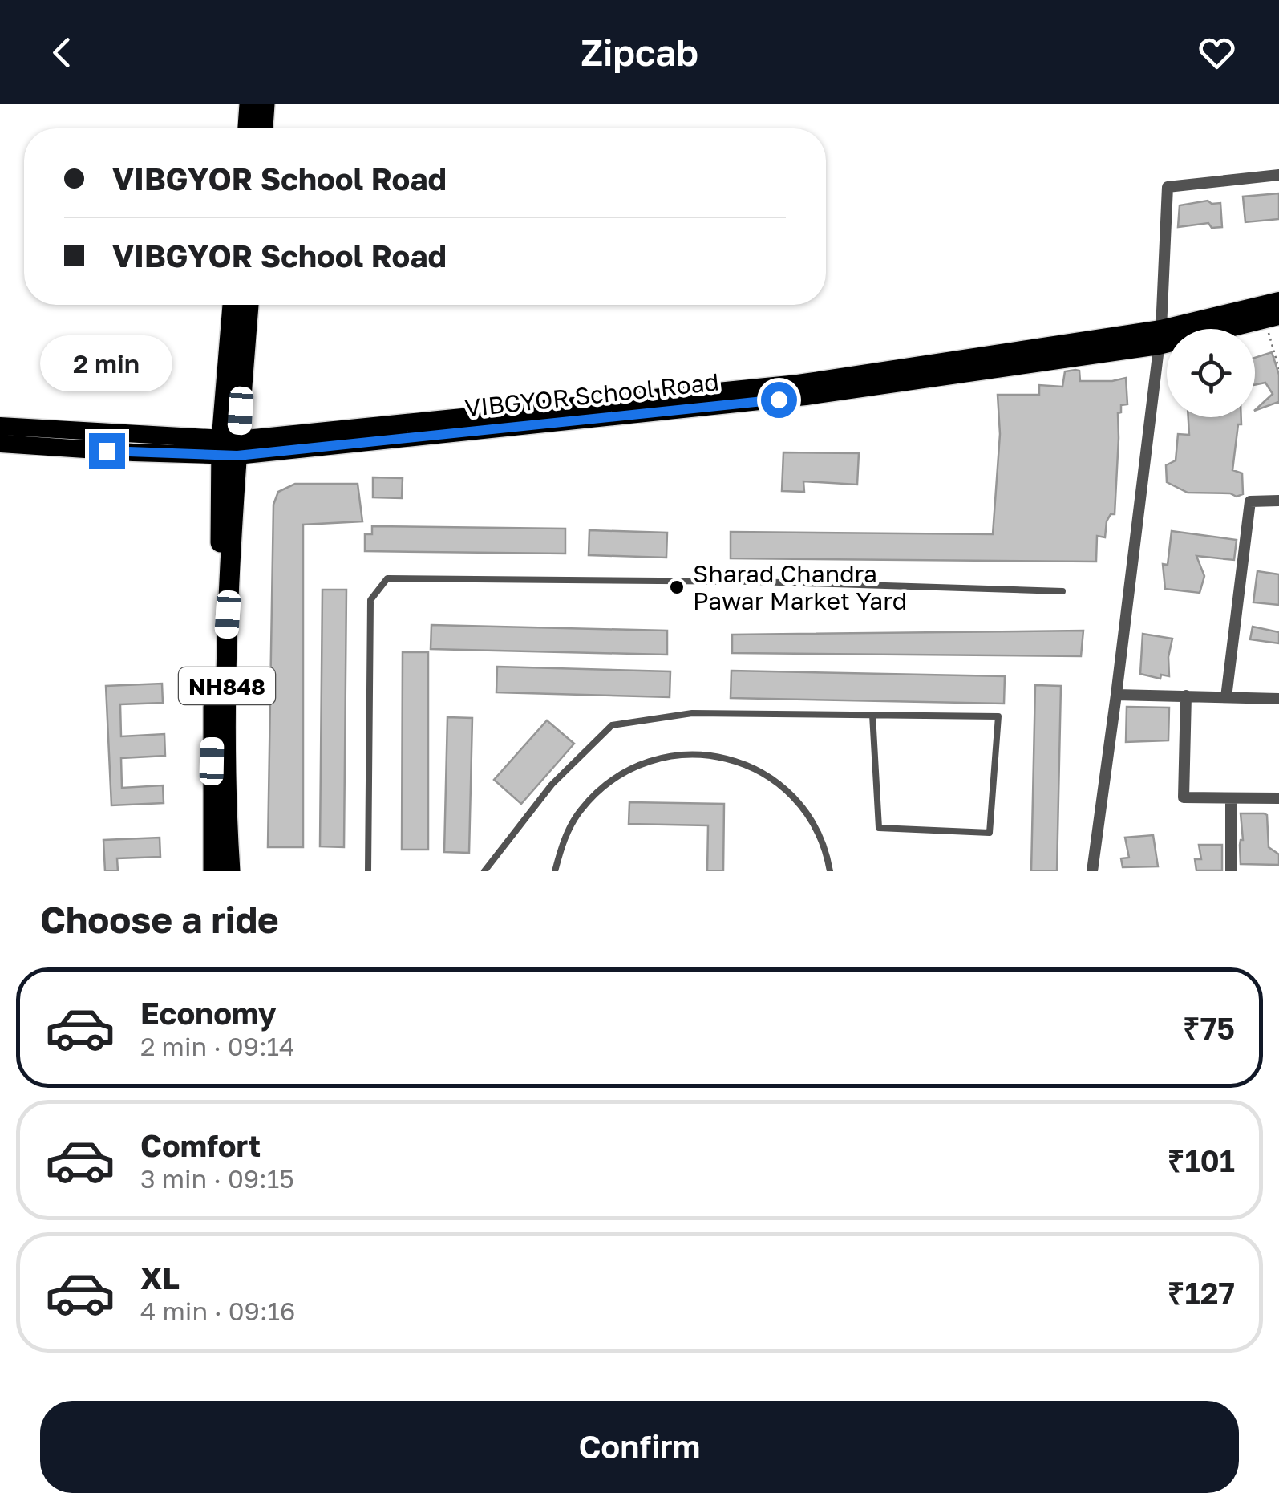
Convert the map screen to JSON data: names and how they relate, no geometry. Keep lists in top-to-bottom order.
{
  "streets": {
    "highway": ["NH848"],
    "main road": ["VIBGYOR School Road"]
  },
  "crossings": [
    ["VIBGYOR School Road", "NH848"]
  ],
  "places": ["Sharad Chandra Pawar Market Yard"],
  "page": {
    "header": "Zipcab",
    "banner": ["VIBGYOR School Road", "VIBGYOR School Road"],
    "bubble": "2 min",
    "heading": "Choose a ride",
    "list": [
      {
        "name": "Economy",
        "note": "2 min · 09:14",
        "value": "₹75"
      },
      {
        "name": "Comfort",
        "note": "3 min · 09:15",
        "value": "₹101"
      },
      {
        "name": "XL",
        "note": "4 min · 09:16",
        "value": "₹127"
      }
    ],
    "buttons": "Confirm"
  }
}
